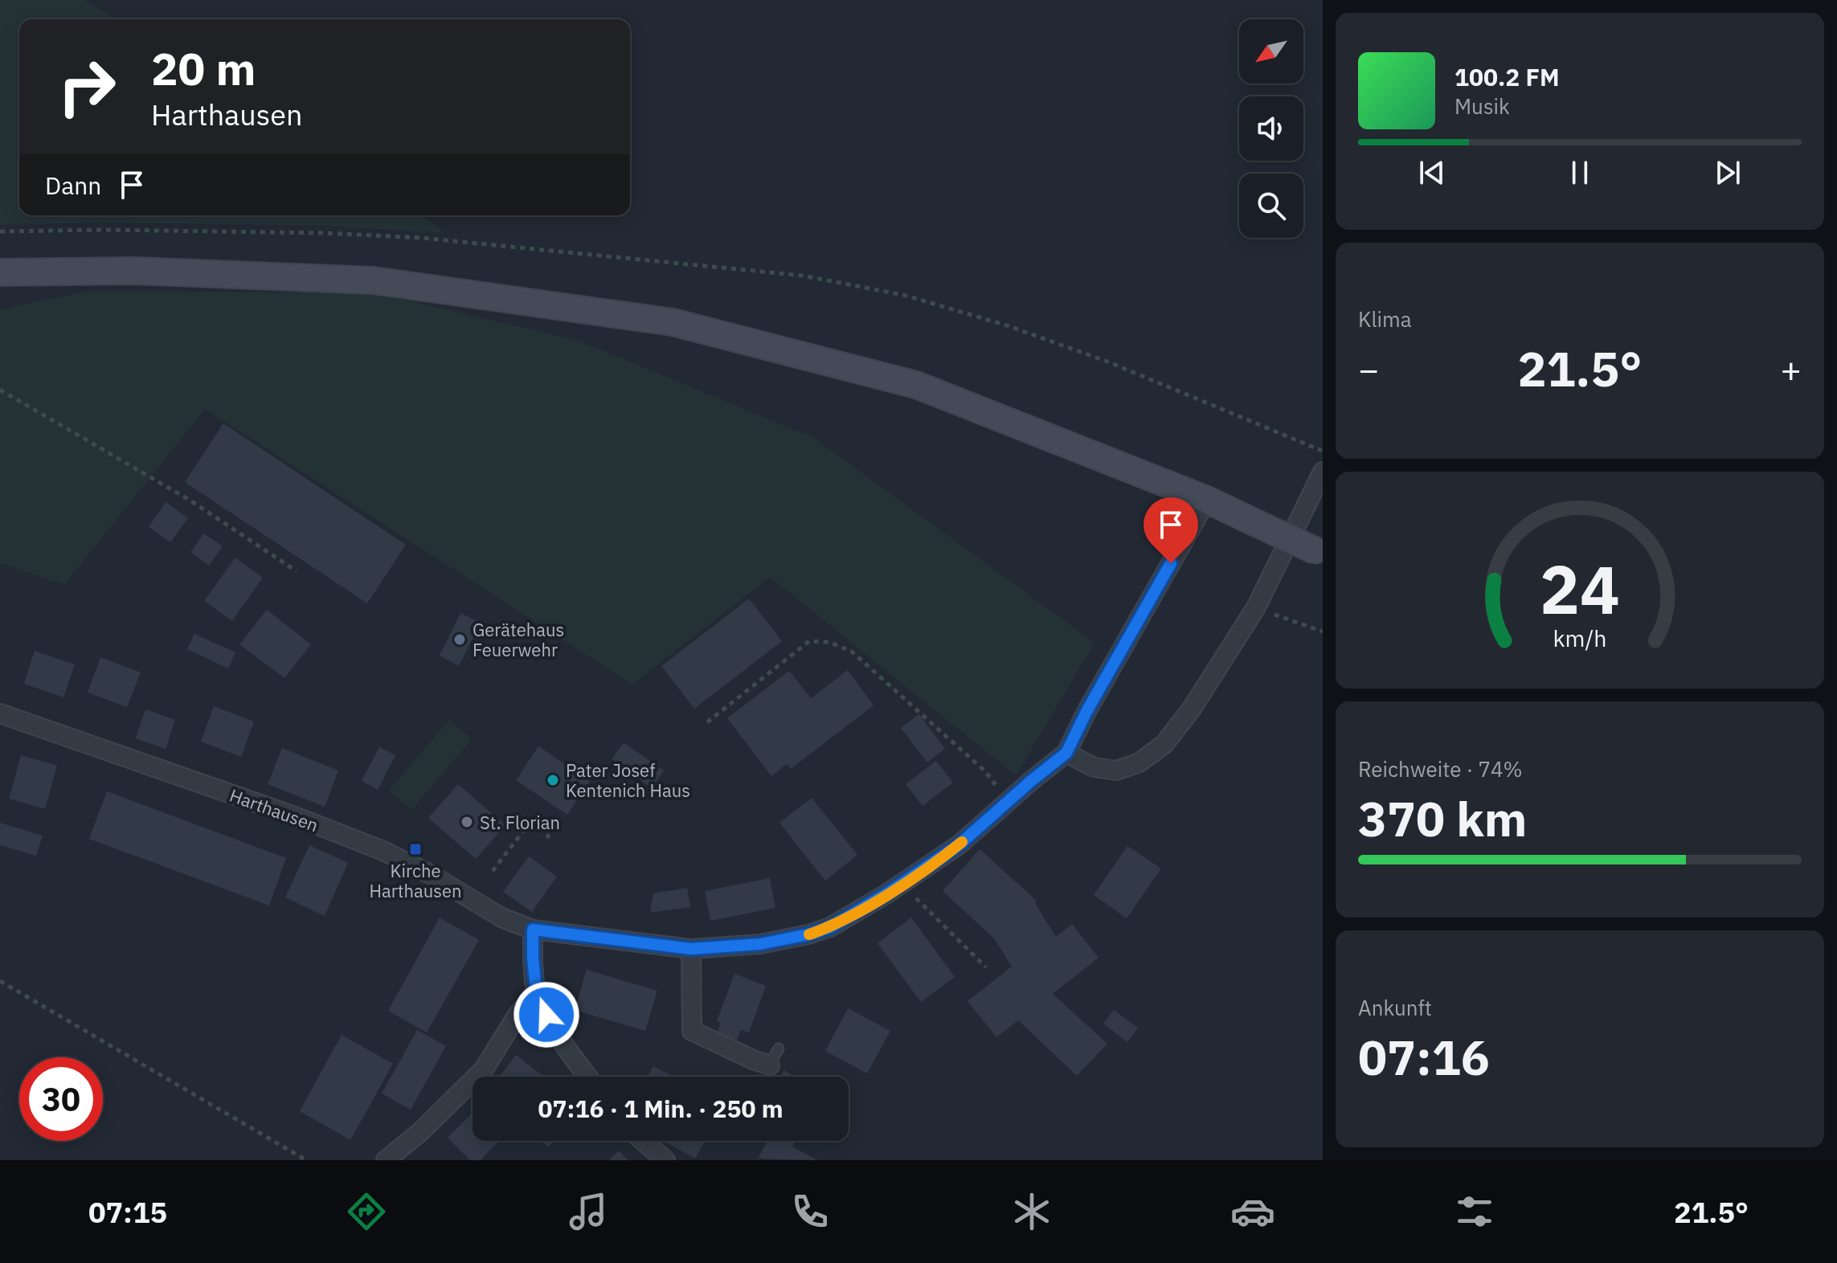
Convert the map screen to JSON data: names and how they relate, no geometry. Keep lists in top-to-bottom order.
{
  "streets": {
    "street": ["Harthausen"]
  },
  "places": {
    "other": ["Gerätehaus Feuerwehr", "Pater Josef Kentenich Haus", "St. Florian"],
    "transit": ["Kirche Harthausen"]
  },
  "north": "bottom left",
  "page": {
    "turn": ["20 m", "Harthausen"],
    "song": ["100.2 FM", "Musik"],
    "then": "Dann",
    "tile": [
      "Klima",
      ["Reichweite · 74%", "370 km"],
      ["Ankunft", "07:16"]
    ],
    "heat": ["−", "21.5°", "+"],
    "limit": "30",
    "trip": "07:16 · 1 Min. · 250 m",
    "tabs": ["07:15", "21.5°"],
    "gauge": ["24", "km/h"]
  }
}
